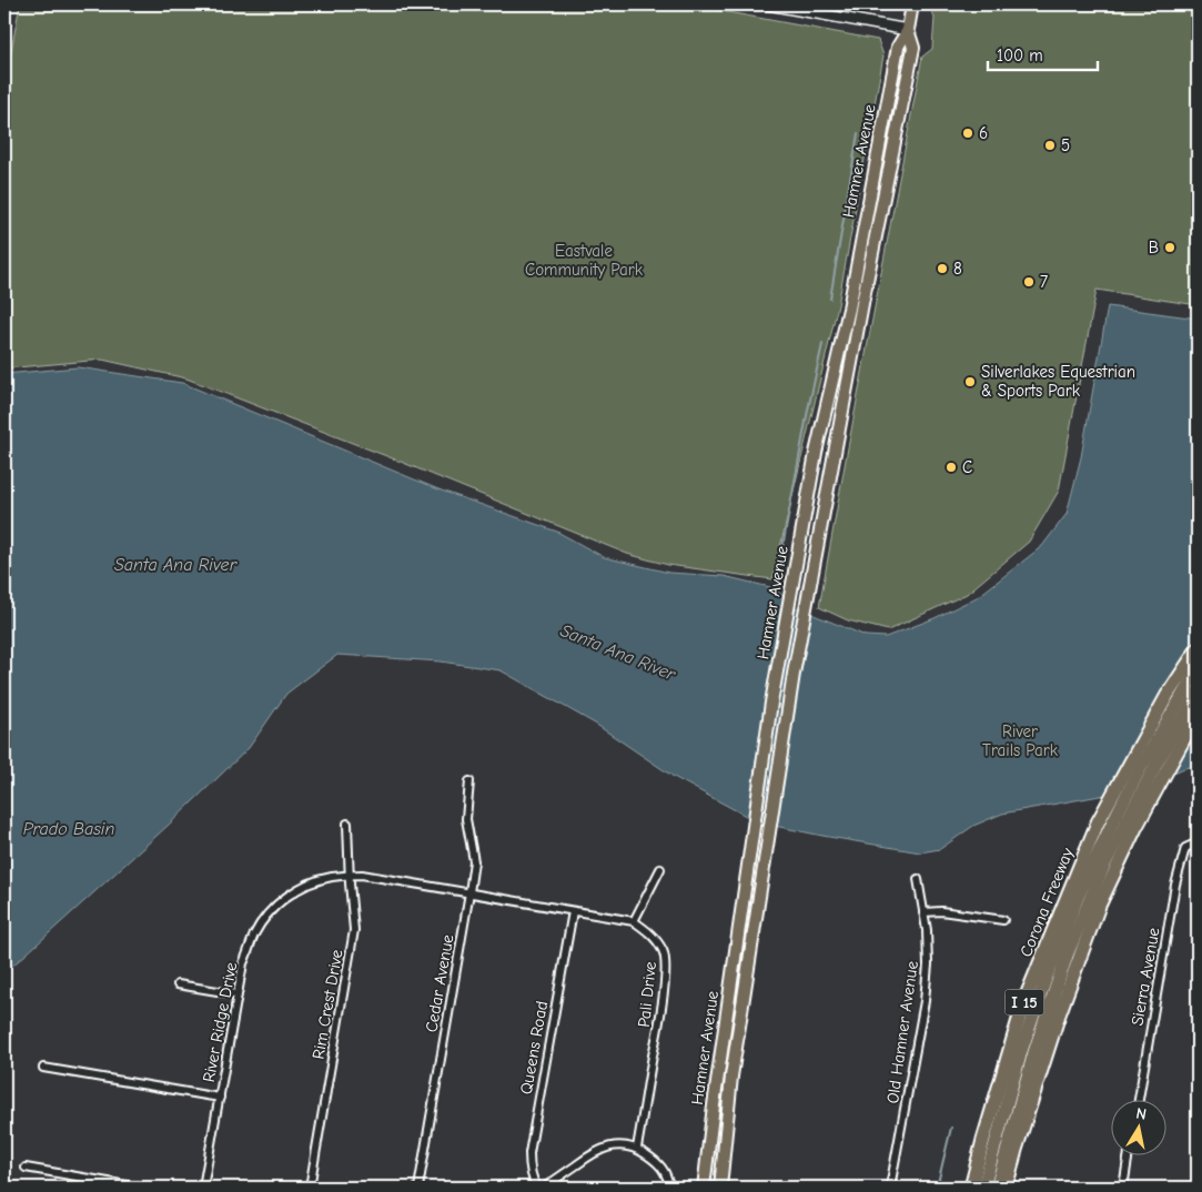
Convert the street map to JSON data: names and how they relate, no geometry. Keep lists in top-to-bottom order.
{
  "streets": {
    "highway": ["Corona Freeway", "I 15"],
    "main road": ["Hamner Avenue"],
    "street": [
      "Sierra Avenue",
      "Cedar Avenue",
      "Pali Drive",
      "Rim Crest Drive",
      "River Ridge Drive",
      "Old Hamner Avenue",
      "Queens Road"
    ]
  },
  "crossings": [
    ["Cedar Avenue", "Pali Drive"],
    ["Cedar Avenue", "River Ridge Drive"],
    ["Pali Drive", "River Ridge Drive"],
    ["Pali Drive", "Queens Road"],
    ["Rim Crest Drive", "River Ridge Drive"]
  ],
  "water": ["Santa Ana River", "Prado Basin"],
  "parks": ["Eastvale Community Park", "River Trails Park"],
  "places": [
    "6",
    "5",
    "B",
    "8",
    "7",
    "Silverlakes Equestrian & Sports Park",
    "C"
  ],
  "scale_bar": "100 m",
  "north": "top"
}
